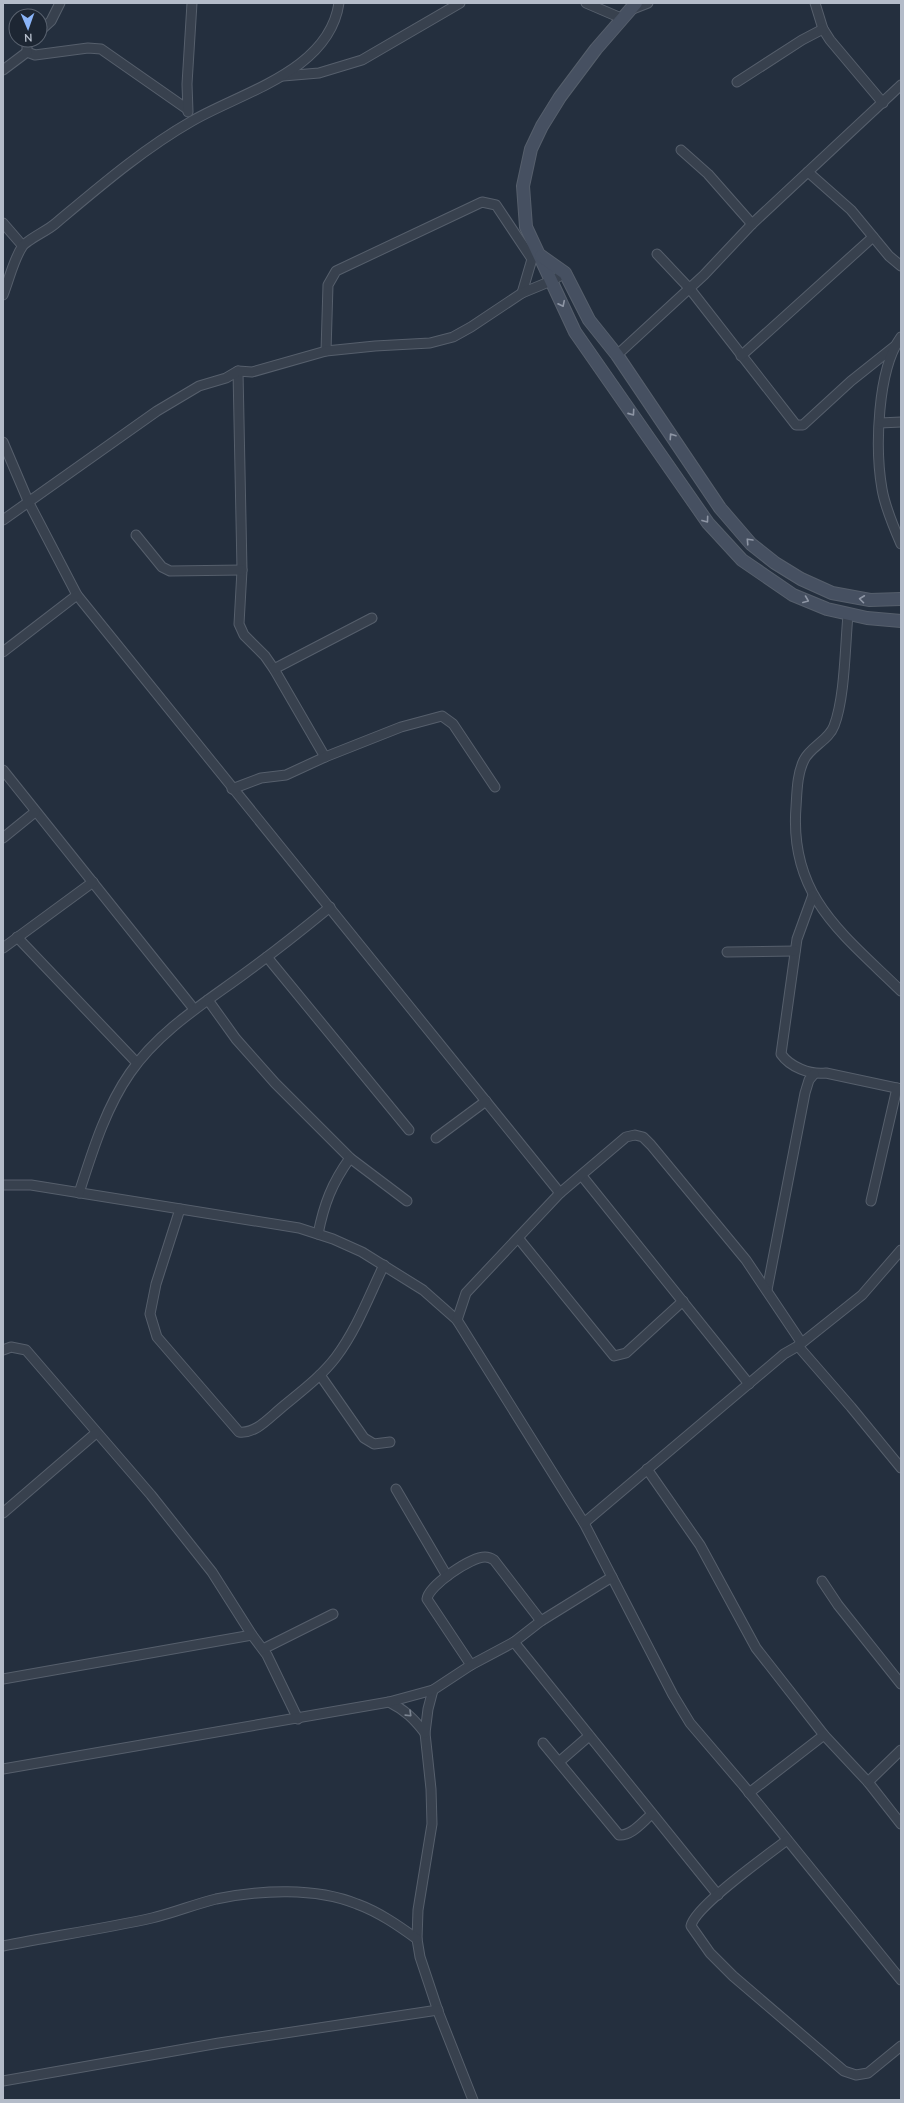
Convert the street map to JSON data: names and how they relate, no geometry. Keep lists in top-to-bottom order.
{
  "north": "bottom"
}
